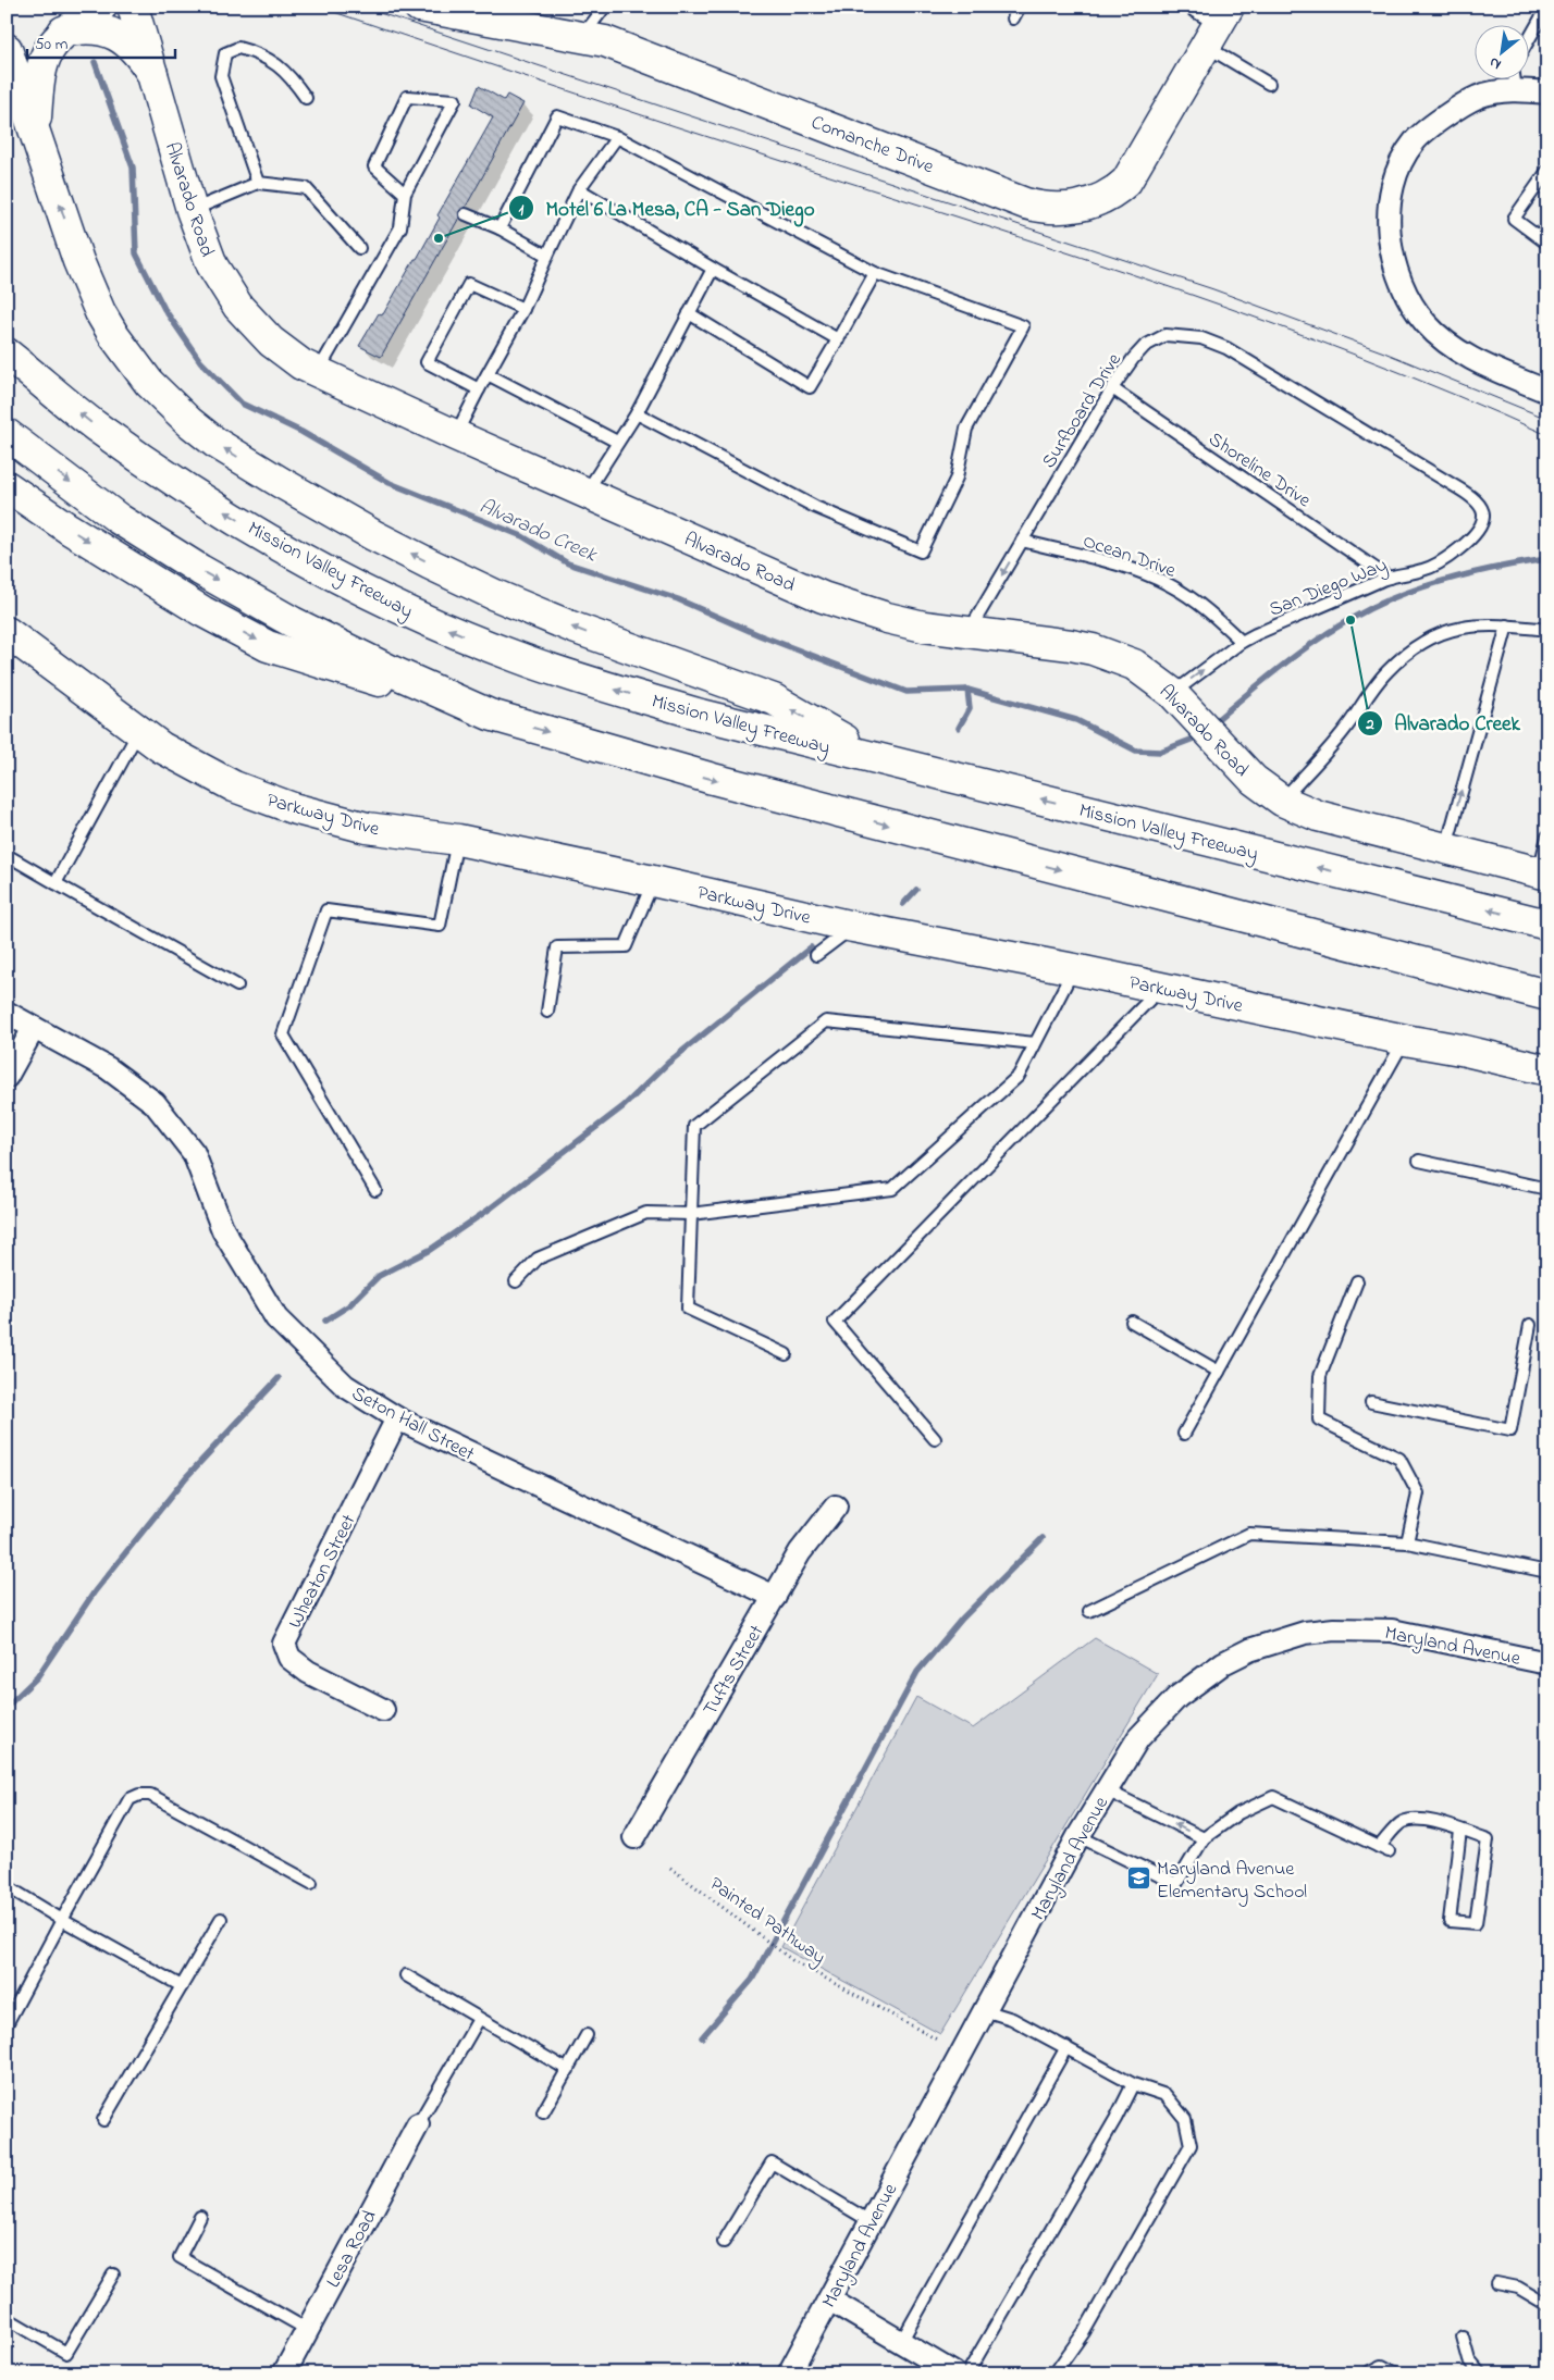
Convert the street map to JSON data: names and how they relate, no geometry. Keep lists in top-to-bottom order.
{
  "streets": {
    "main road": [
      "Comanche Drive",
      "Alvarado Road",
      "Mission Valley Freeway",
      "Parkway Drive"
    ],
    "street": [
      "Seton Hall Street",
      "Wheaton Street",
      "Maryland Avenue",
      "Tufts Street",
      "Lesa Road"
    ],
    "lane": [
      "Surfboard Drive",
      "Shoreline Drive",
      "Ocean Drive",
      "San Diego Way"
    ],
    "path": ["Painted Pathway"]
  },
  "crossings": [
    ["Alvarado Road", "Surfboard Drive"],
    ["Alvarado Road", "San Diego Way"],
    ["Surfboard Drive", "Shoreline Drive"],
    ["Surfboard Drive", "Ocean Drive"],
    ["Surfboard Drive", "San Diego Way"],
    ["Shoreline Drive", "San Diego Way"],
    ["Ocean Drive", "San Diego Way"],
    ["Seton Hall Street", "Wheaton Street"],
    ["Seton Hall Street", "Tufts Street"]
  ],
  "water": ["Alvarado Creek"],
  "places": {
    "other": ["Motel 6 La Mesa, CA - San Diego", "Alvarado Creek"],
    "school or university": ["Maryland Avenue Elementary School"]
  },
  "scale_bar": "50 m",
  "north": "bottom left"
}
